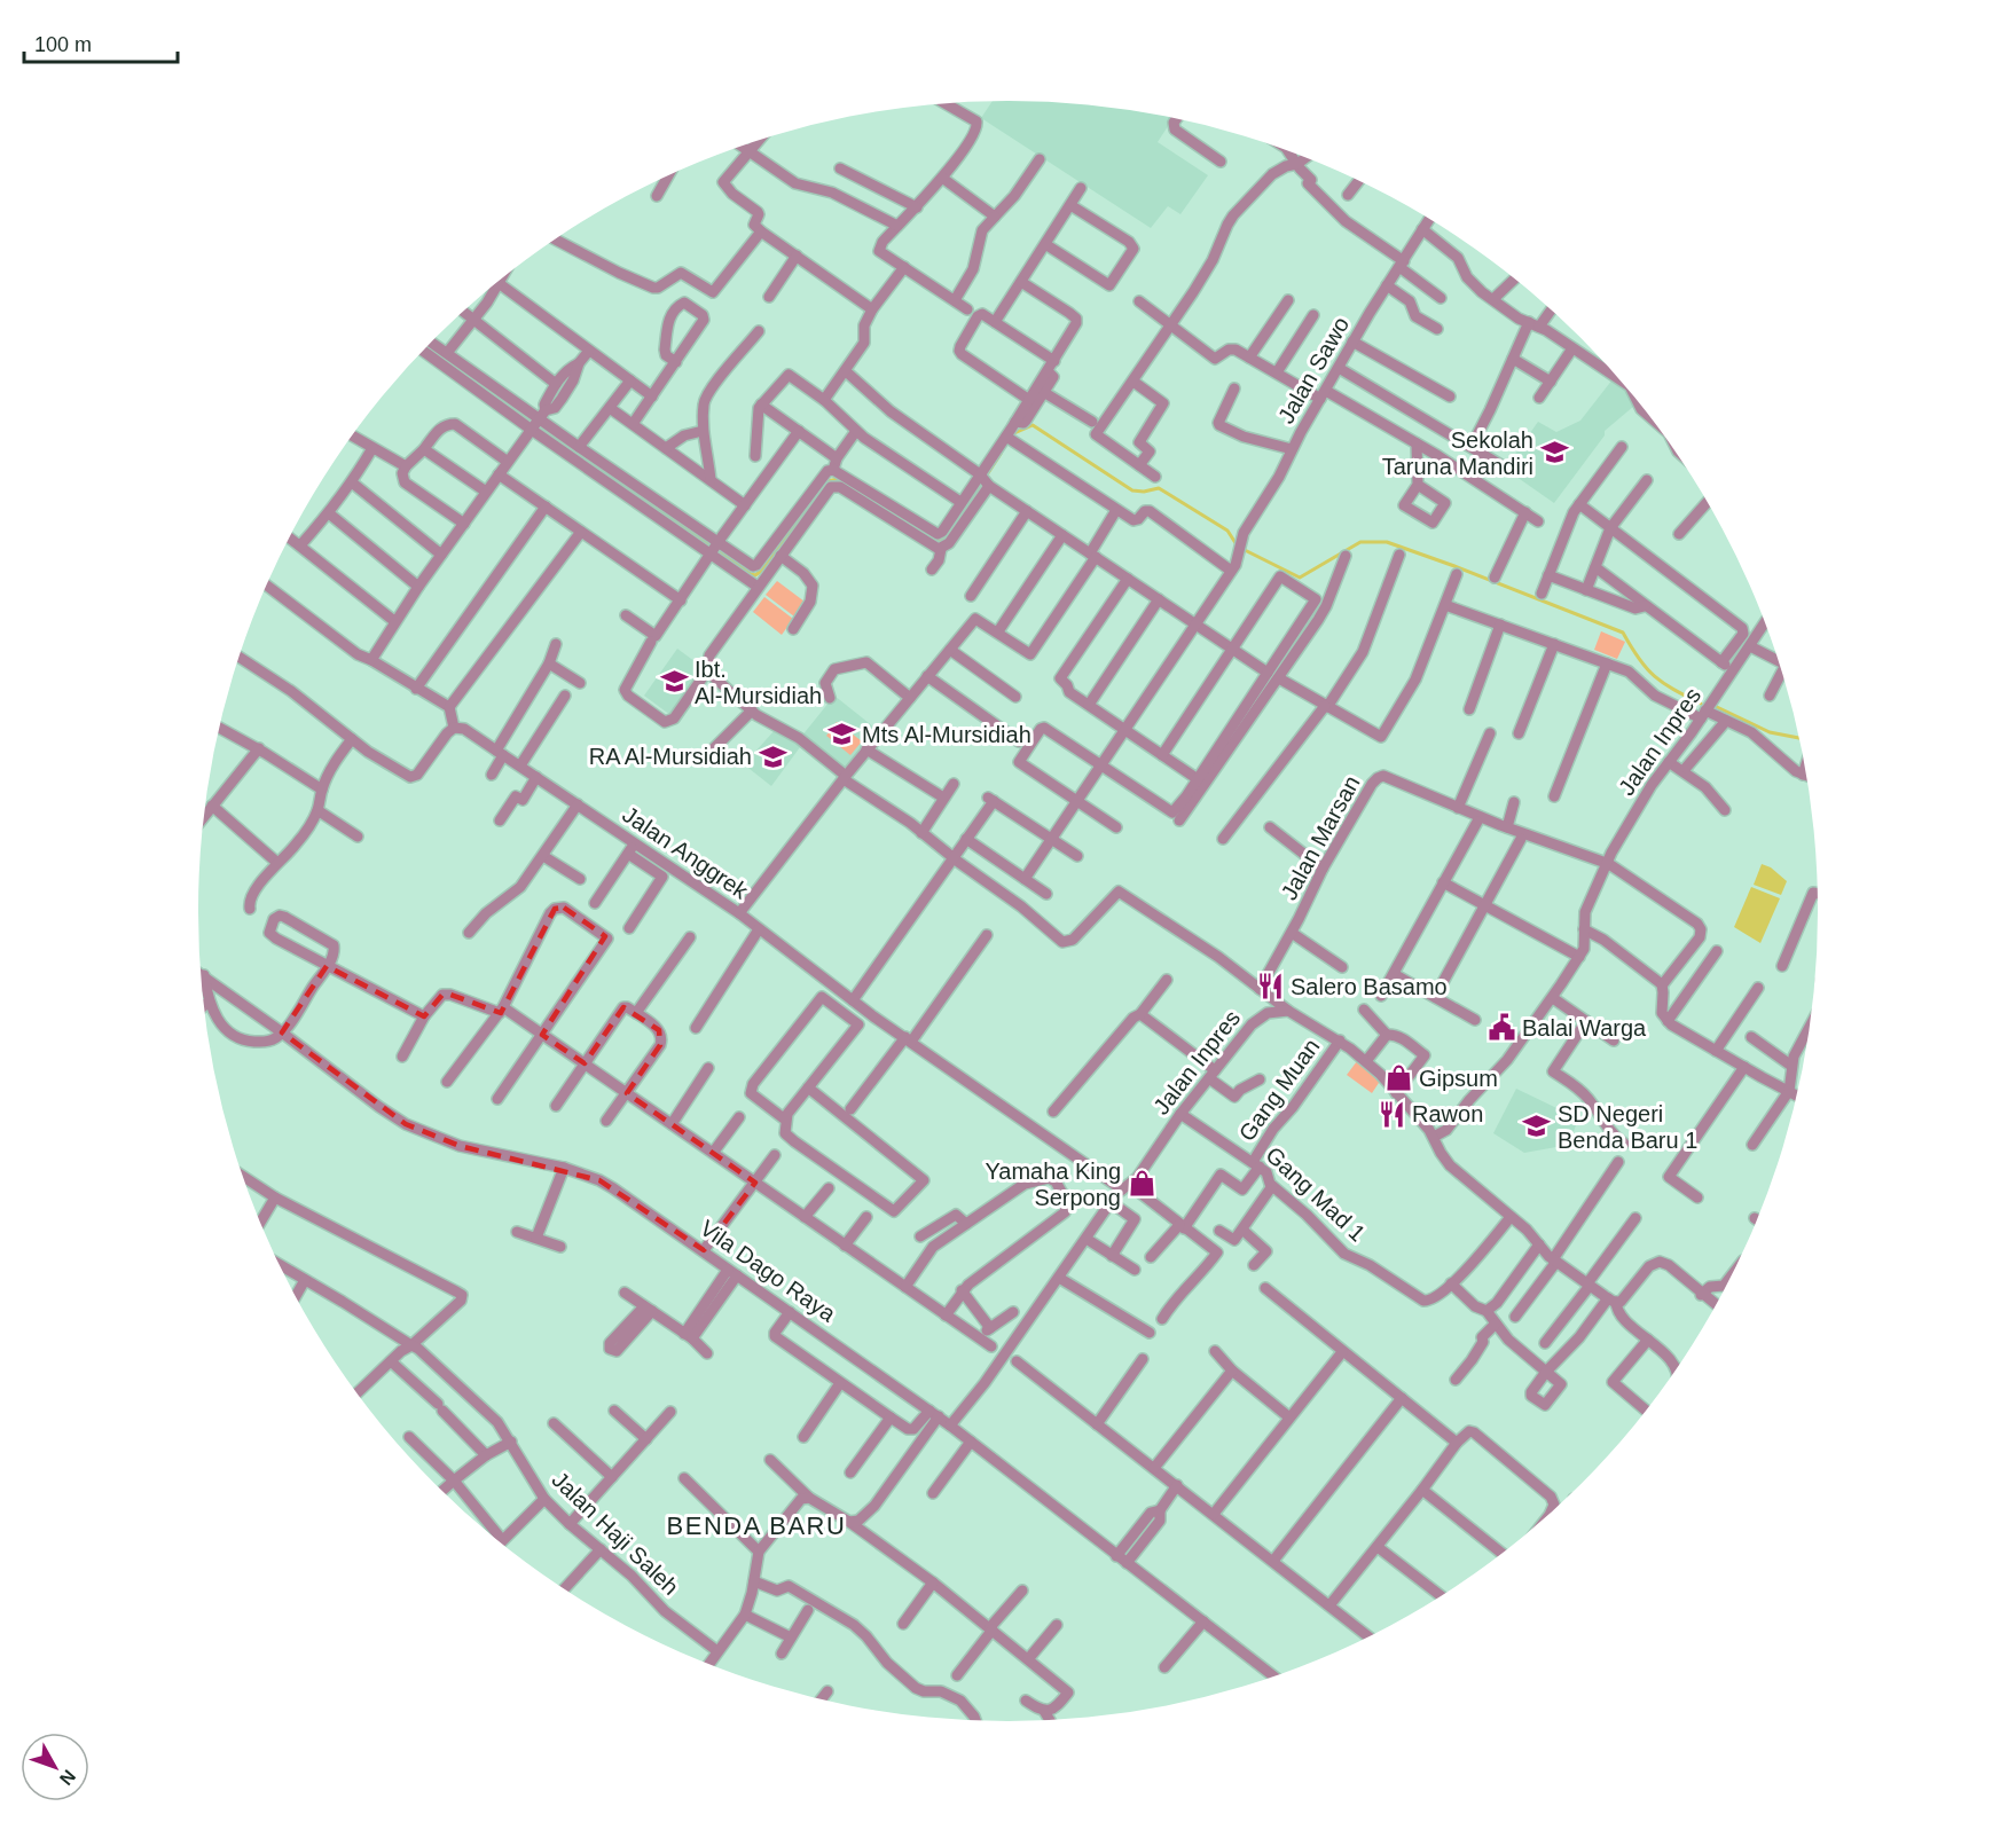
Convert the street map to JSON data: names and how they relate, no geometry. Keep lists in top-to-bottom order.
{
  "streets": {
    "street": [
      "Jalan Sawo",
      "Jalan Inpres",
      "Jalan Marsan",
      "Jalan Anggrek",
      "Gang Muan",
      "Gang Mad 1",
      "Vila Dago Raya",
      "Jalan Haji Saleh"
    ]
  },
  "crossings": [
    ["Jalan Inpres", "Jalan Marsan"],
    ["Jalan Inpres", "Jalan Anggrek"],
    ["Jalan Inpres", "Gang Mad 1"],
    ["Jalan Inpres", "Vila Dago Raya"],
    ["Jalan Anggrek", "Gang Muan"],
    ["Gang Muan", "Gang Mad 1"]
  ],
  "districts": ["BENDA BARU"],
  "places": {
    "school or university": [
      "Sekolah Taruna Mandiri",
      "Ibt. Al-Mursidiah",
      "Mts Al-Mursidiah",
      "RA Al-Mursidiah",
      "SD Negeri Benda Baru 1"
    ],
    "restaurant": ["Salero Basamo", "Rawon"],
    "public building": ["Balai Warga"],
    "shop": ["Gipsum", "Yamaha King Serpong"]
  },
  "scale_bar": "100 m",
  "north": "bottom right"
}
